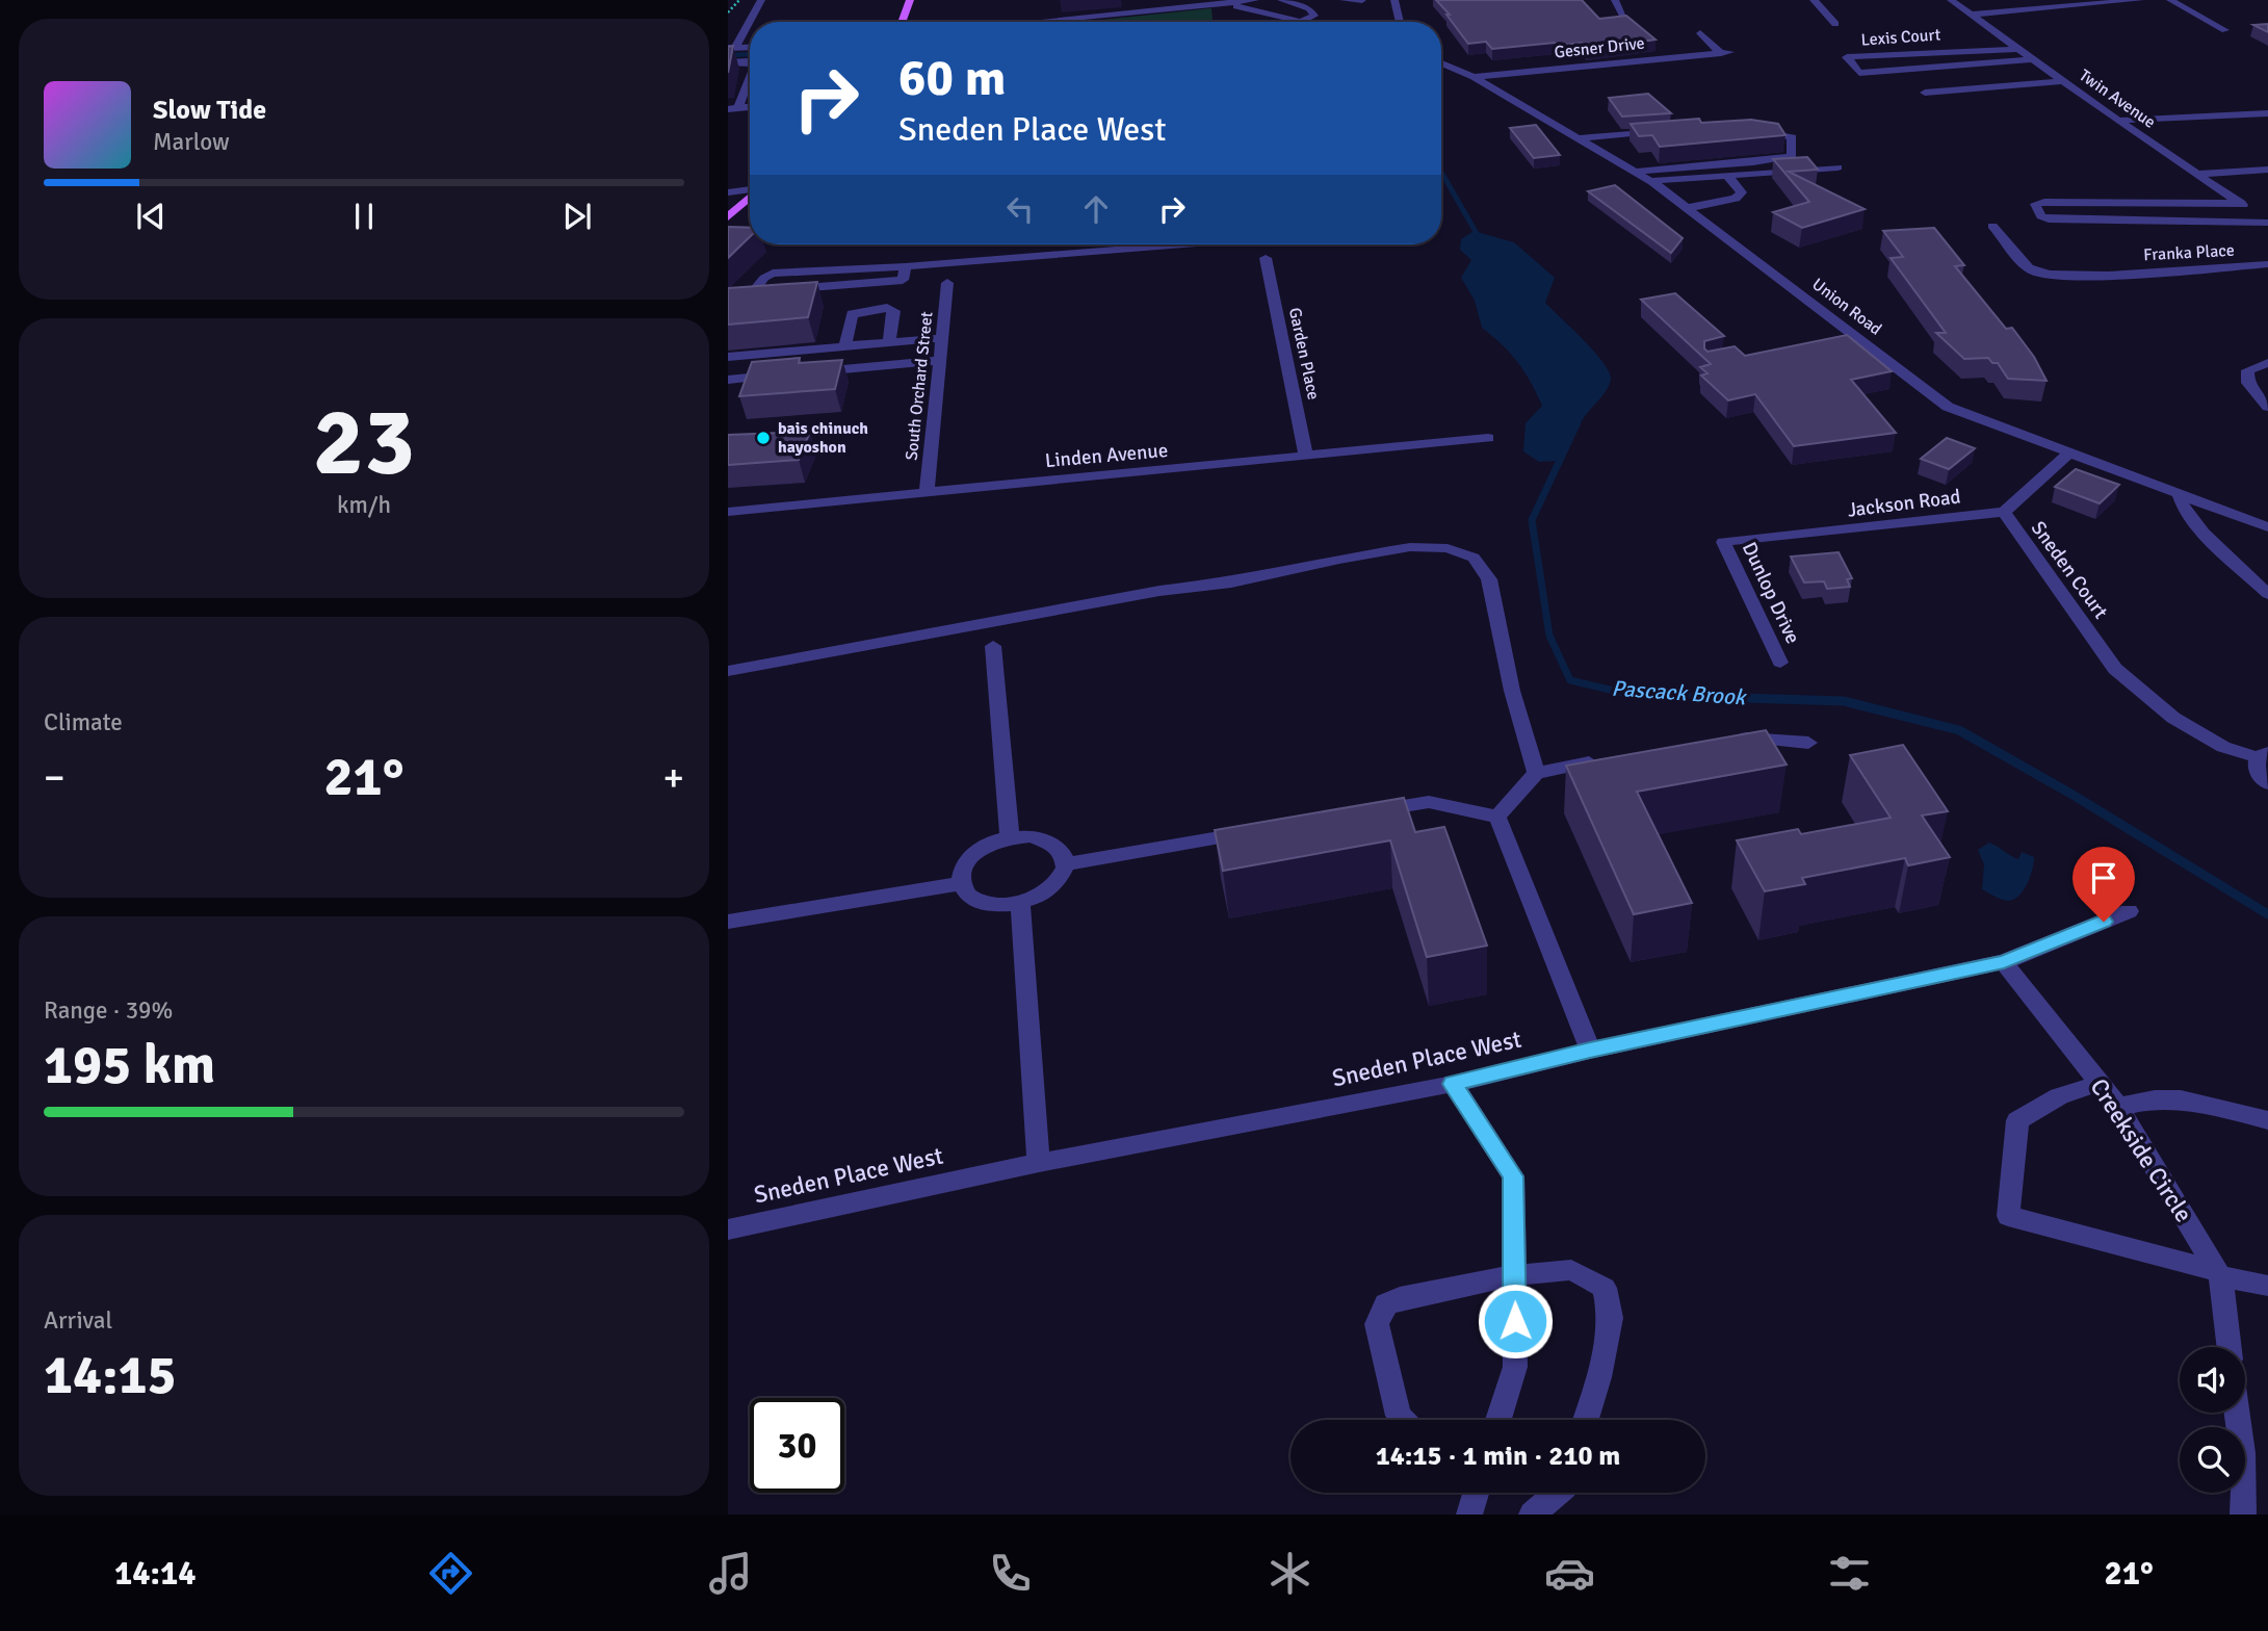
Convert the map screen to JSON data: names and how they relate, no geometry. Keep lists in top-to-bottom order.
{
  "streets": {
    "street": [
      "Lexis Court",
      "Gesner Drive",
      "Twin Avenue",
      "Franka Place",
      "Union Road",
      "Garden Place",
      "South Orchard Street",
      "Linden Avenue",
      "Jackson Road",
      "Sneden Court",
      "Dunlop Drive",
      "Sneden Place West",
      "Creekside Circle"
    ]
  },
  "crossings": [
    ["Lexis Court", "Twin Avenue"],
    ["Gesner Drive", "Union Road"],
    ["Garden Place", "Linden Avenue"],
    ["South Orchard Street", "Linden Avenue"],
    ["Jackson Road", "Sneden Court"],
    ["Jackson Road", "Dunlop Drive"],
    ["Sneden Place West", "Creekside Circle"]
  ],
  "water": ["Pascack Brook"],
  "places": ["bais chinuch hayoshon"],
  "page": {
    "turn": ["60 m", "Sneden Place West"],
    "song": ["Slow Tide", "Marlow"],
    "tile": [
      ["23", "km/h"],
      "Climate",
      ["Range · 39%", "195 km"],
      ["Arrival", "14:15"]
    ],
    "heat": ["−", "21°", "+"],
    "limit": "30",
    "trip": "14:15 · 1 min · 210 m",
    "tabs": ["14:14", "21°"]
  }
}
